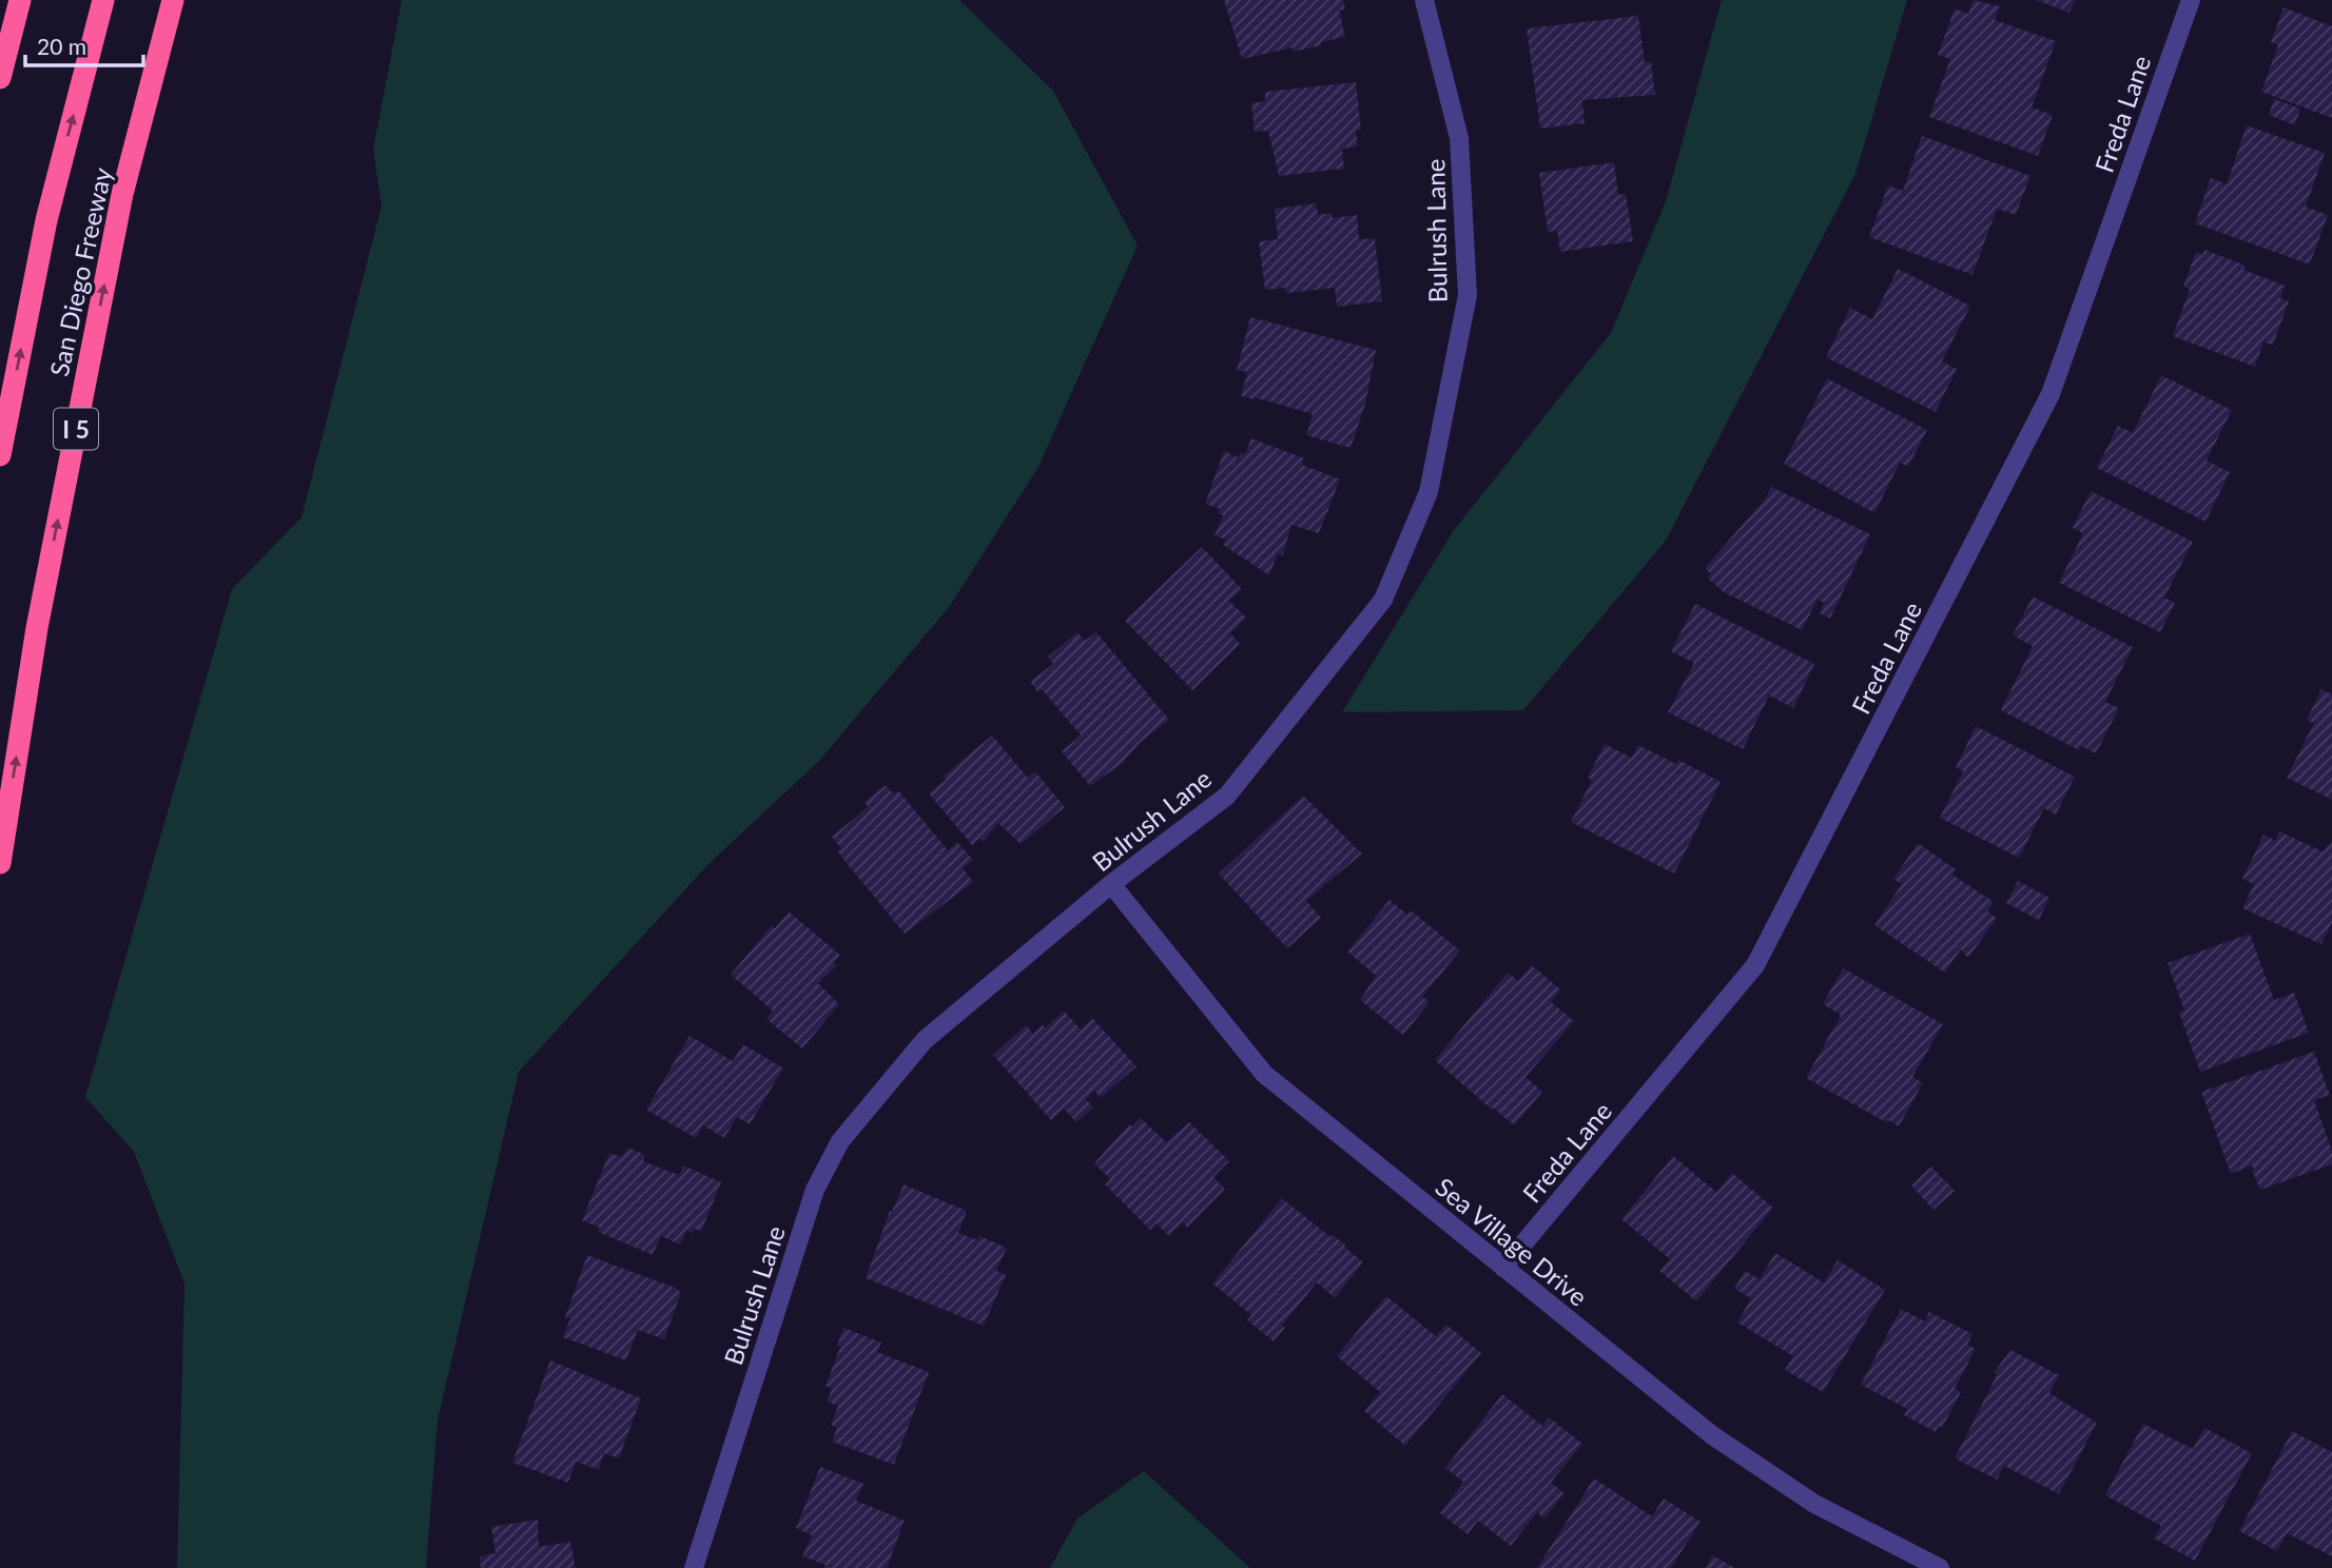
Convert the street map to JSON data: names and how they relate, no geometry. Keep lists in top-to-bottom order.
{
  "streets": {
    "highway": ["San Diego Freeway", "I 5"],
    "street": ["Freda Lane", "Bulrush Lane", "Sea Village Drive"]
  },
  "crossings": [
    ["Freda Lane", "Sea Village Drive"],
    ["Bulrush Lane", "Sea Village Drive"]
  ],
  "scale_bar": "20 m"
}
